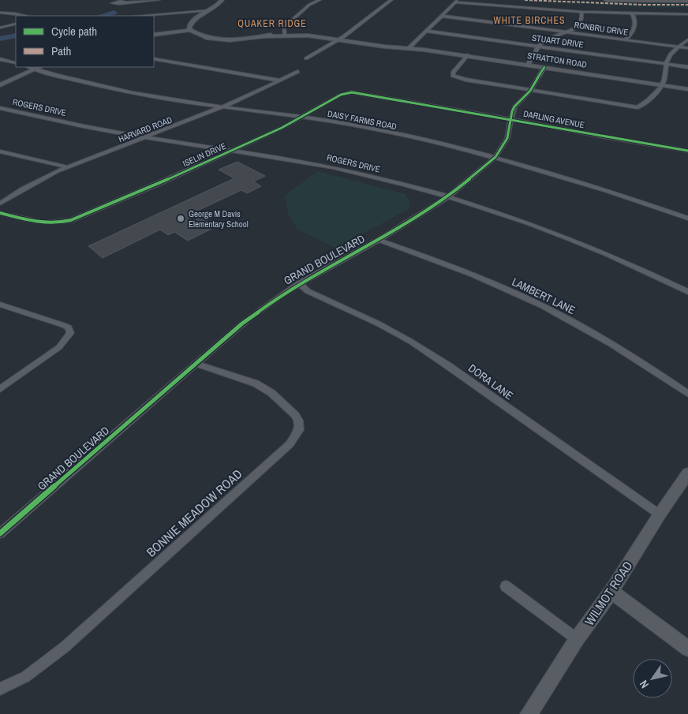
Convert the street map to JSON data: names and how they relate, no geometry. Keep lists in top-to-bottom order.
{
  "streets": {
    "street": [
      "RONBRU DRIVE",
      "STUART DRIVE",
      "STRATTON ROAD",
      "ROGERS DRIVE",
      "DARLING AVENUE",
      "DAISY FARMS ROAD",
      "HARVARD ROAD",
      "ISELIN DRIVE",
      "GRAND BOULEVARD",
      "LAMBERT LANE",
      "DORA LANE",
      "BONNIE MEADOW ROAD",
      "WILMOT ROAD"
    ]
  },
  "crossings": [
    ["STRATTON ROAD", "GRAND BOULEVARD"],
    ["ROGERS DRIVE", "HARVARD ROAD"],
    ["ROGERS DRIVE", "ISELIN DRIVE"],
    ["ROGERS DRIVE", "GRAND BOULEVARD"],
    ["DARLING AVENUE", "ISELIN DRIVE"],
    ["DARLING AVENUE", "GRAND BOULEVARD"],
    ["DAISY FARMS ROAD", "HARVARD ROAD"],
    ["DAISY FARMS ROAD", "ISELIN DRIVE"],
    ["DAISY FARMS ROAD", "GRAND BOULEVARD"],
    ["GRAND BOULEVARD", "LAMBERT LANE"],
    ["GRAND BOULEVARD", "DORA LANE"],
    ["GRAND BOULEVARD", "BONNIE MEADOW ROAD"],
    ["DORA LANE", "WILMOT ROAD"]
  ],
  "districts": ["WHITE BIRCHES", "QUAKER RIDGE"],
  "places": ["George M Davis Elementary School"],
  "legend": ["Cycle path", "Path"],
  "north": "bottom left"
}
